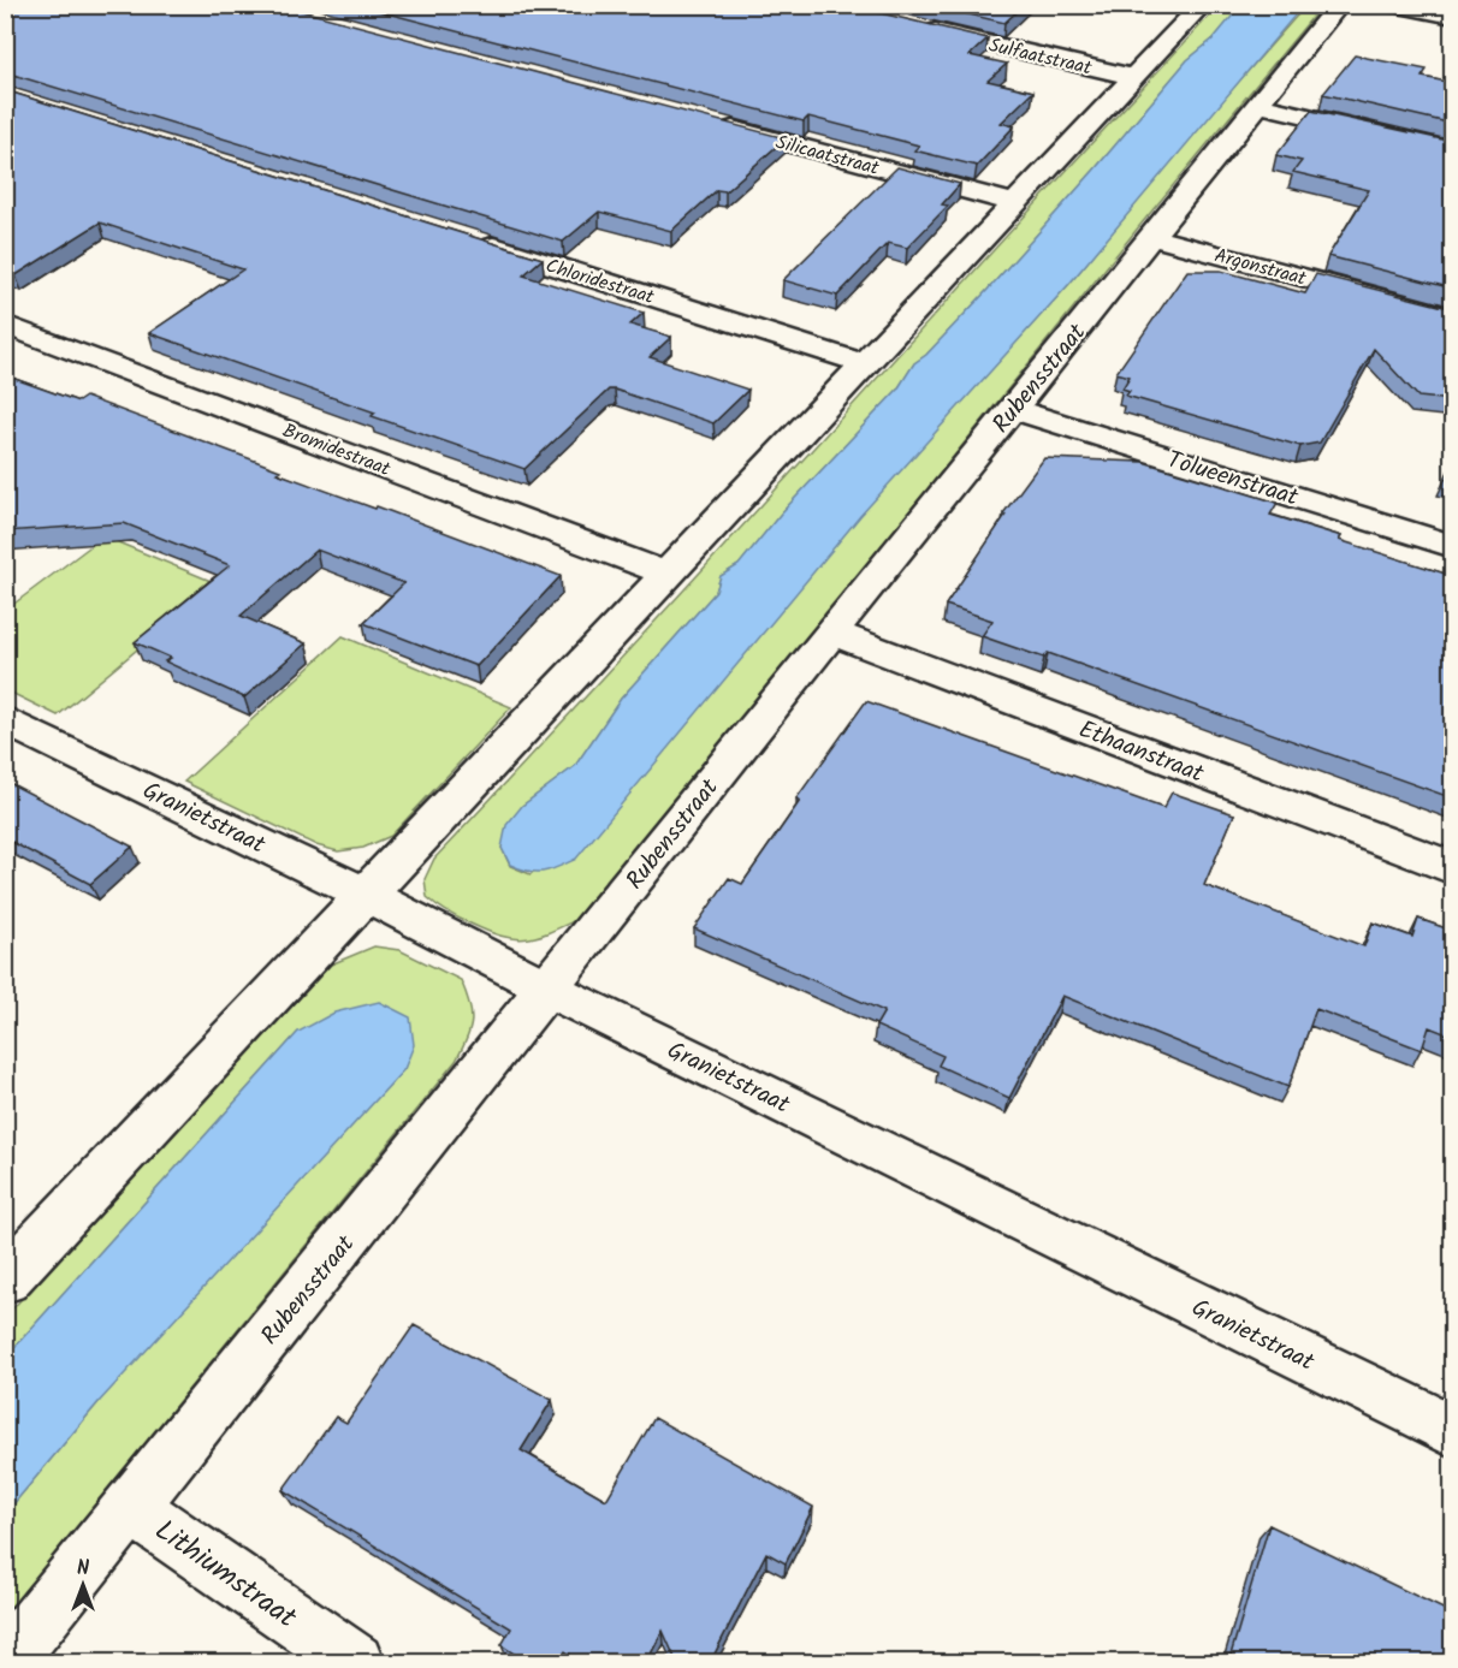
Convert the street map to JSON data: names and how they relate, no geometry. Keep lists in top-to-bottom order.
{
  "streets": {
    "street": [
      "Sulfaatstraat",
      "Silicaatstraat",
      "Argonstraat",
      "Chloridestraat",
      "Rubensstraat",
      "Bromidestraat",
      "Tolueenstraat",
      "Ethaanstraat",
      "Granietstraat",
      "Lithiumstraat"
    ]
  },
  "crossings": [
    ["Argonstraat", "Rubensstraat"],
    ["Rubensstraat", "Tolueenstraat"],
    ["Rubensstraat", "Ethaanstraat"],
    ["Rubensstraat", "Granietstraat"],
    ["Rubensstraat", "Lithiumstraat"]
  ],
  "north": "top"
}
